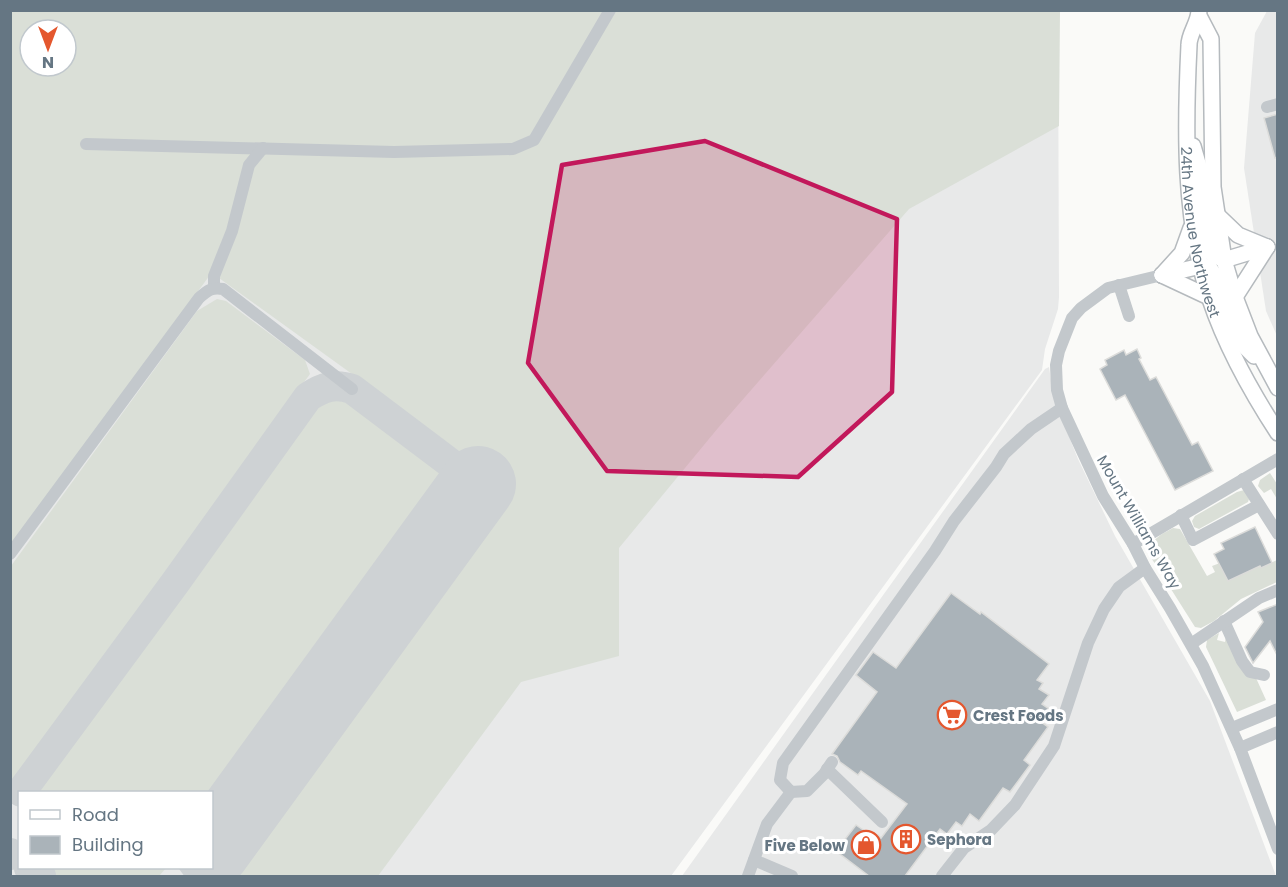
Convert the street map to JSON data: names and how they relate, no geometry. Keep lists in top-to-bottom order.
{
  "streets": {
    "main road": ["24th Avenue Northwest"],
    "street": ["Mount Williams Way"]
  },
  "places": {
    "supermarket": ["Crest Foods"],
    "building": ["Sephora"],
    "shop": ["Five Below"]
  },
  "legend": ["Road", "Building"],
  "north": "bottom"
}
